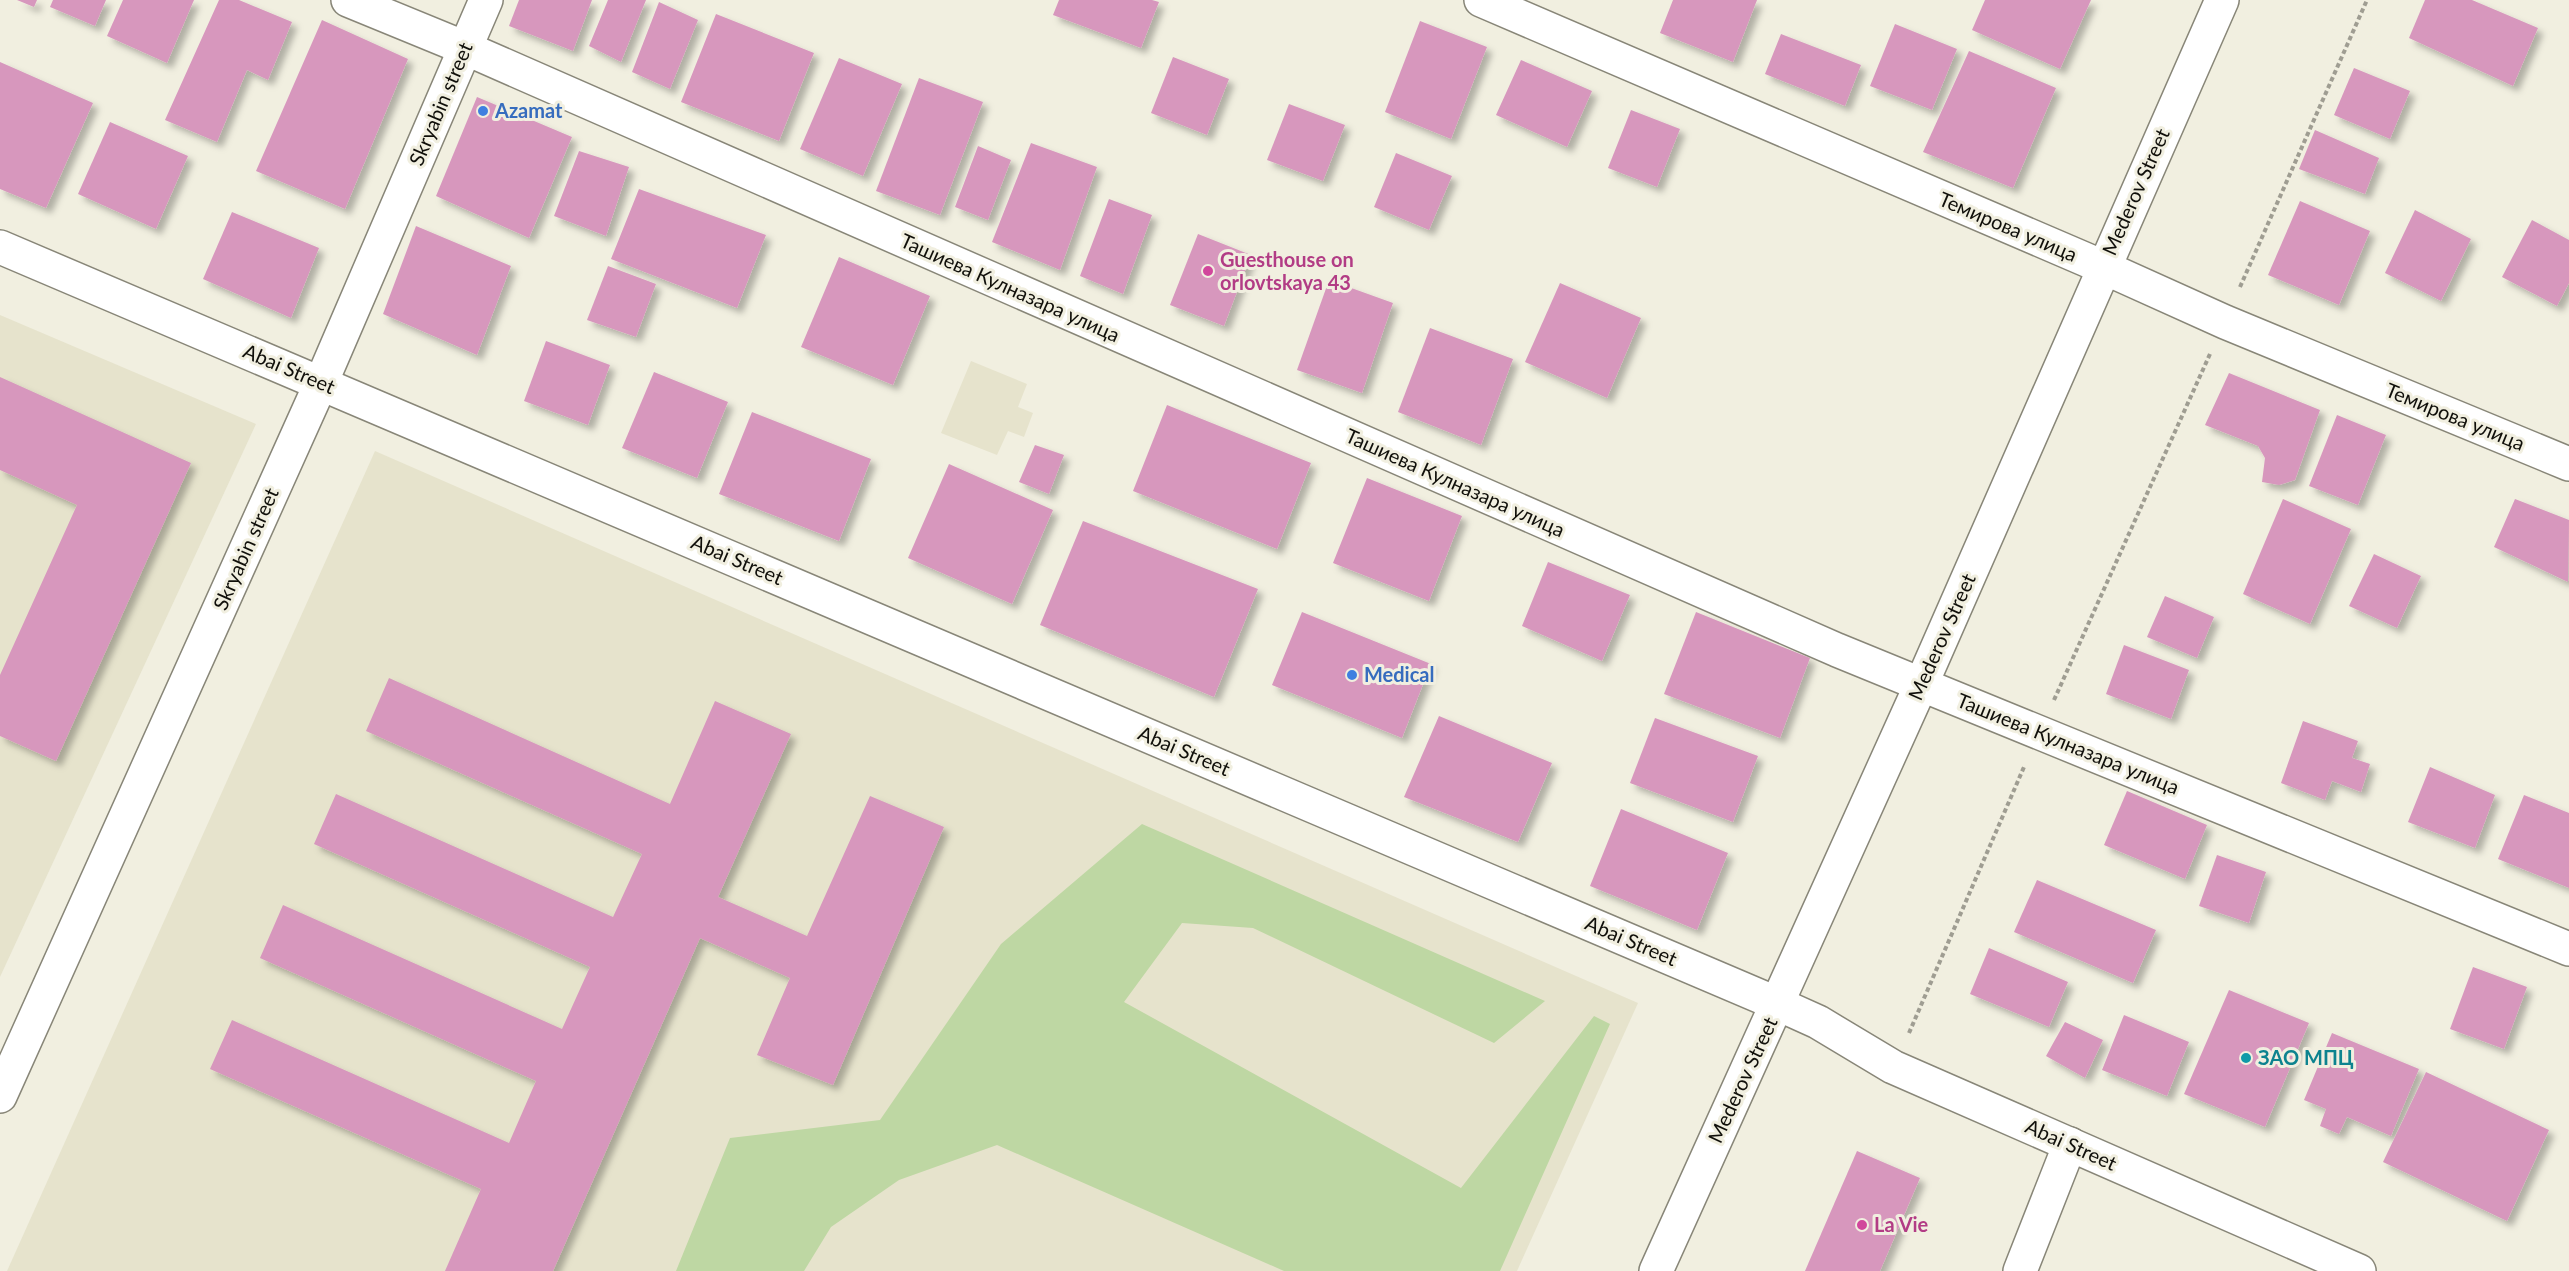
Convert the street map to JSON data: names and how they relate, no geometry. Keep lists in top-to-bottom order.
{
  "streets": {
    "street": [
      "Skryabin street",
      "Mederov Street",
      "Темирова улица",
      "Ташиева Кулназара улица",
      "Abai Street"
    ]
  },
  "crossings": [
    ["Skryabin street", "Ташиева Кулназара улица"],
    ["Skryabin street", "Abai Street"],
    ["Mederov Street", "Темирова улица"],
    ["Mederov Street", "Ташиева Кулназара улица"],
    ["Mederov Street", "Abai Street"]
  ],
  "places": [
    "Azamat",
    "Guesthouse on orlovtskaya 43",
    "Medical",
    "ЗАО МПЦ",
    "La Vie"
  ]
}
